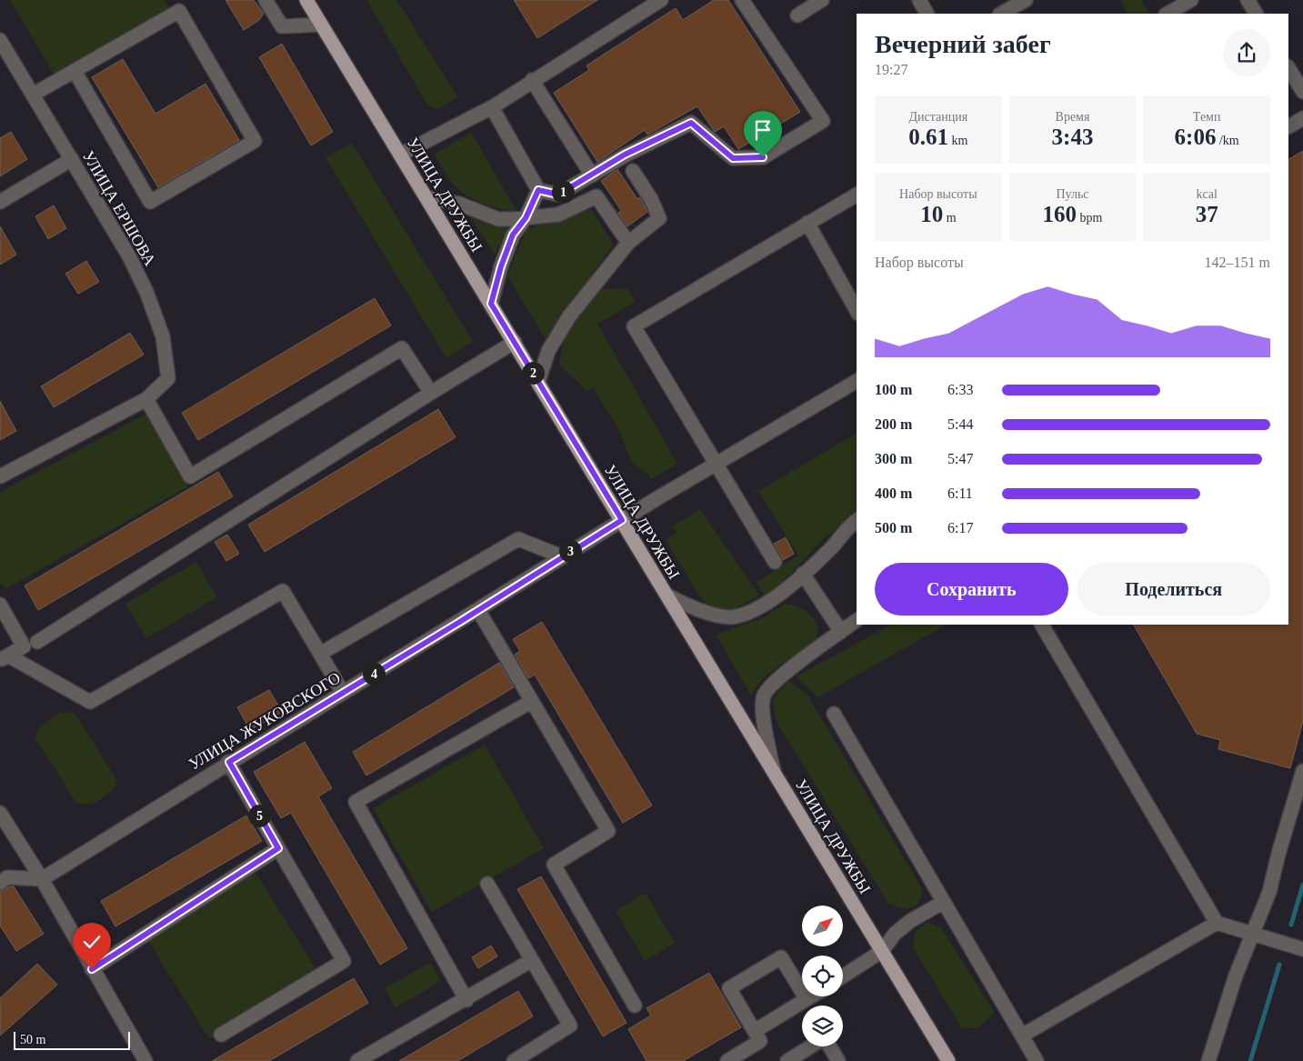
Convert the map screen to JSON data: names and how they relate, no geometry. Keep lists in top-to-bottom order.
{
  "streets": {
    "main road": ["УЛИЦА ДРУЖБЫ"],
    "street": ["УЛИЦА ЕРШОВА", "УЛИЦА ЖУКОВСКОГО"]
  },
  "crossings": [
    ["УЛИЦА ДРУЖБЫ", "УЛИЦА ЖУКОВСКОГО"]
  ],
  "scale_bar": "50 m",
  "north": "top right",
  "page": {
    "heading": ["Вечерний забег", "19:27"],
    "stats": [
      ["Дистанция", "0.61 km"],
      ["Время", "3:43"],
      ["Темп", "6:06 /km"],
      ["Набор высоты", "10 m"],
      ["Пульс", "160 bpm"],
      ["kcal", "37"]
    ],
    "pins": [
      "1",
      "2",
      "3",
      "4",
      "5"
    ],
    "chart": ["Набор высоты", "142–151 m"],
    "list": [
      {
        "name": "100 m",
        "note": "6:33"
      },
      {
        "name": "200 m",
        "note": "5:44"
      },
      {
        "name": "300 m",
        "note": "5:47"
      },
      {
        "name": "400 m",
        "note": "6:11"
      },
      {
        "name": "500 m",
        "note": "6:17"
      }
    ],
    "buttons": ["Сохранить", "Поделиться"],
    "scale": "50 m"
  }
}
